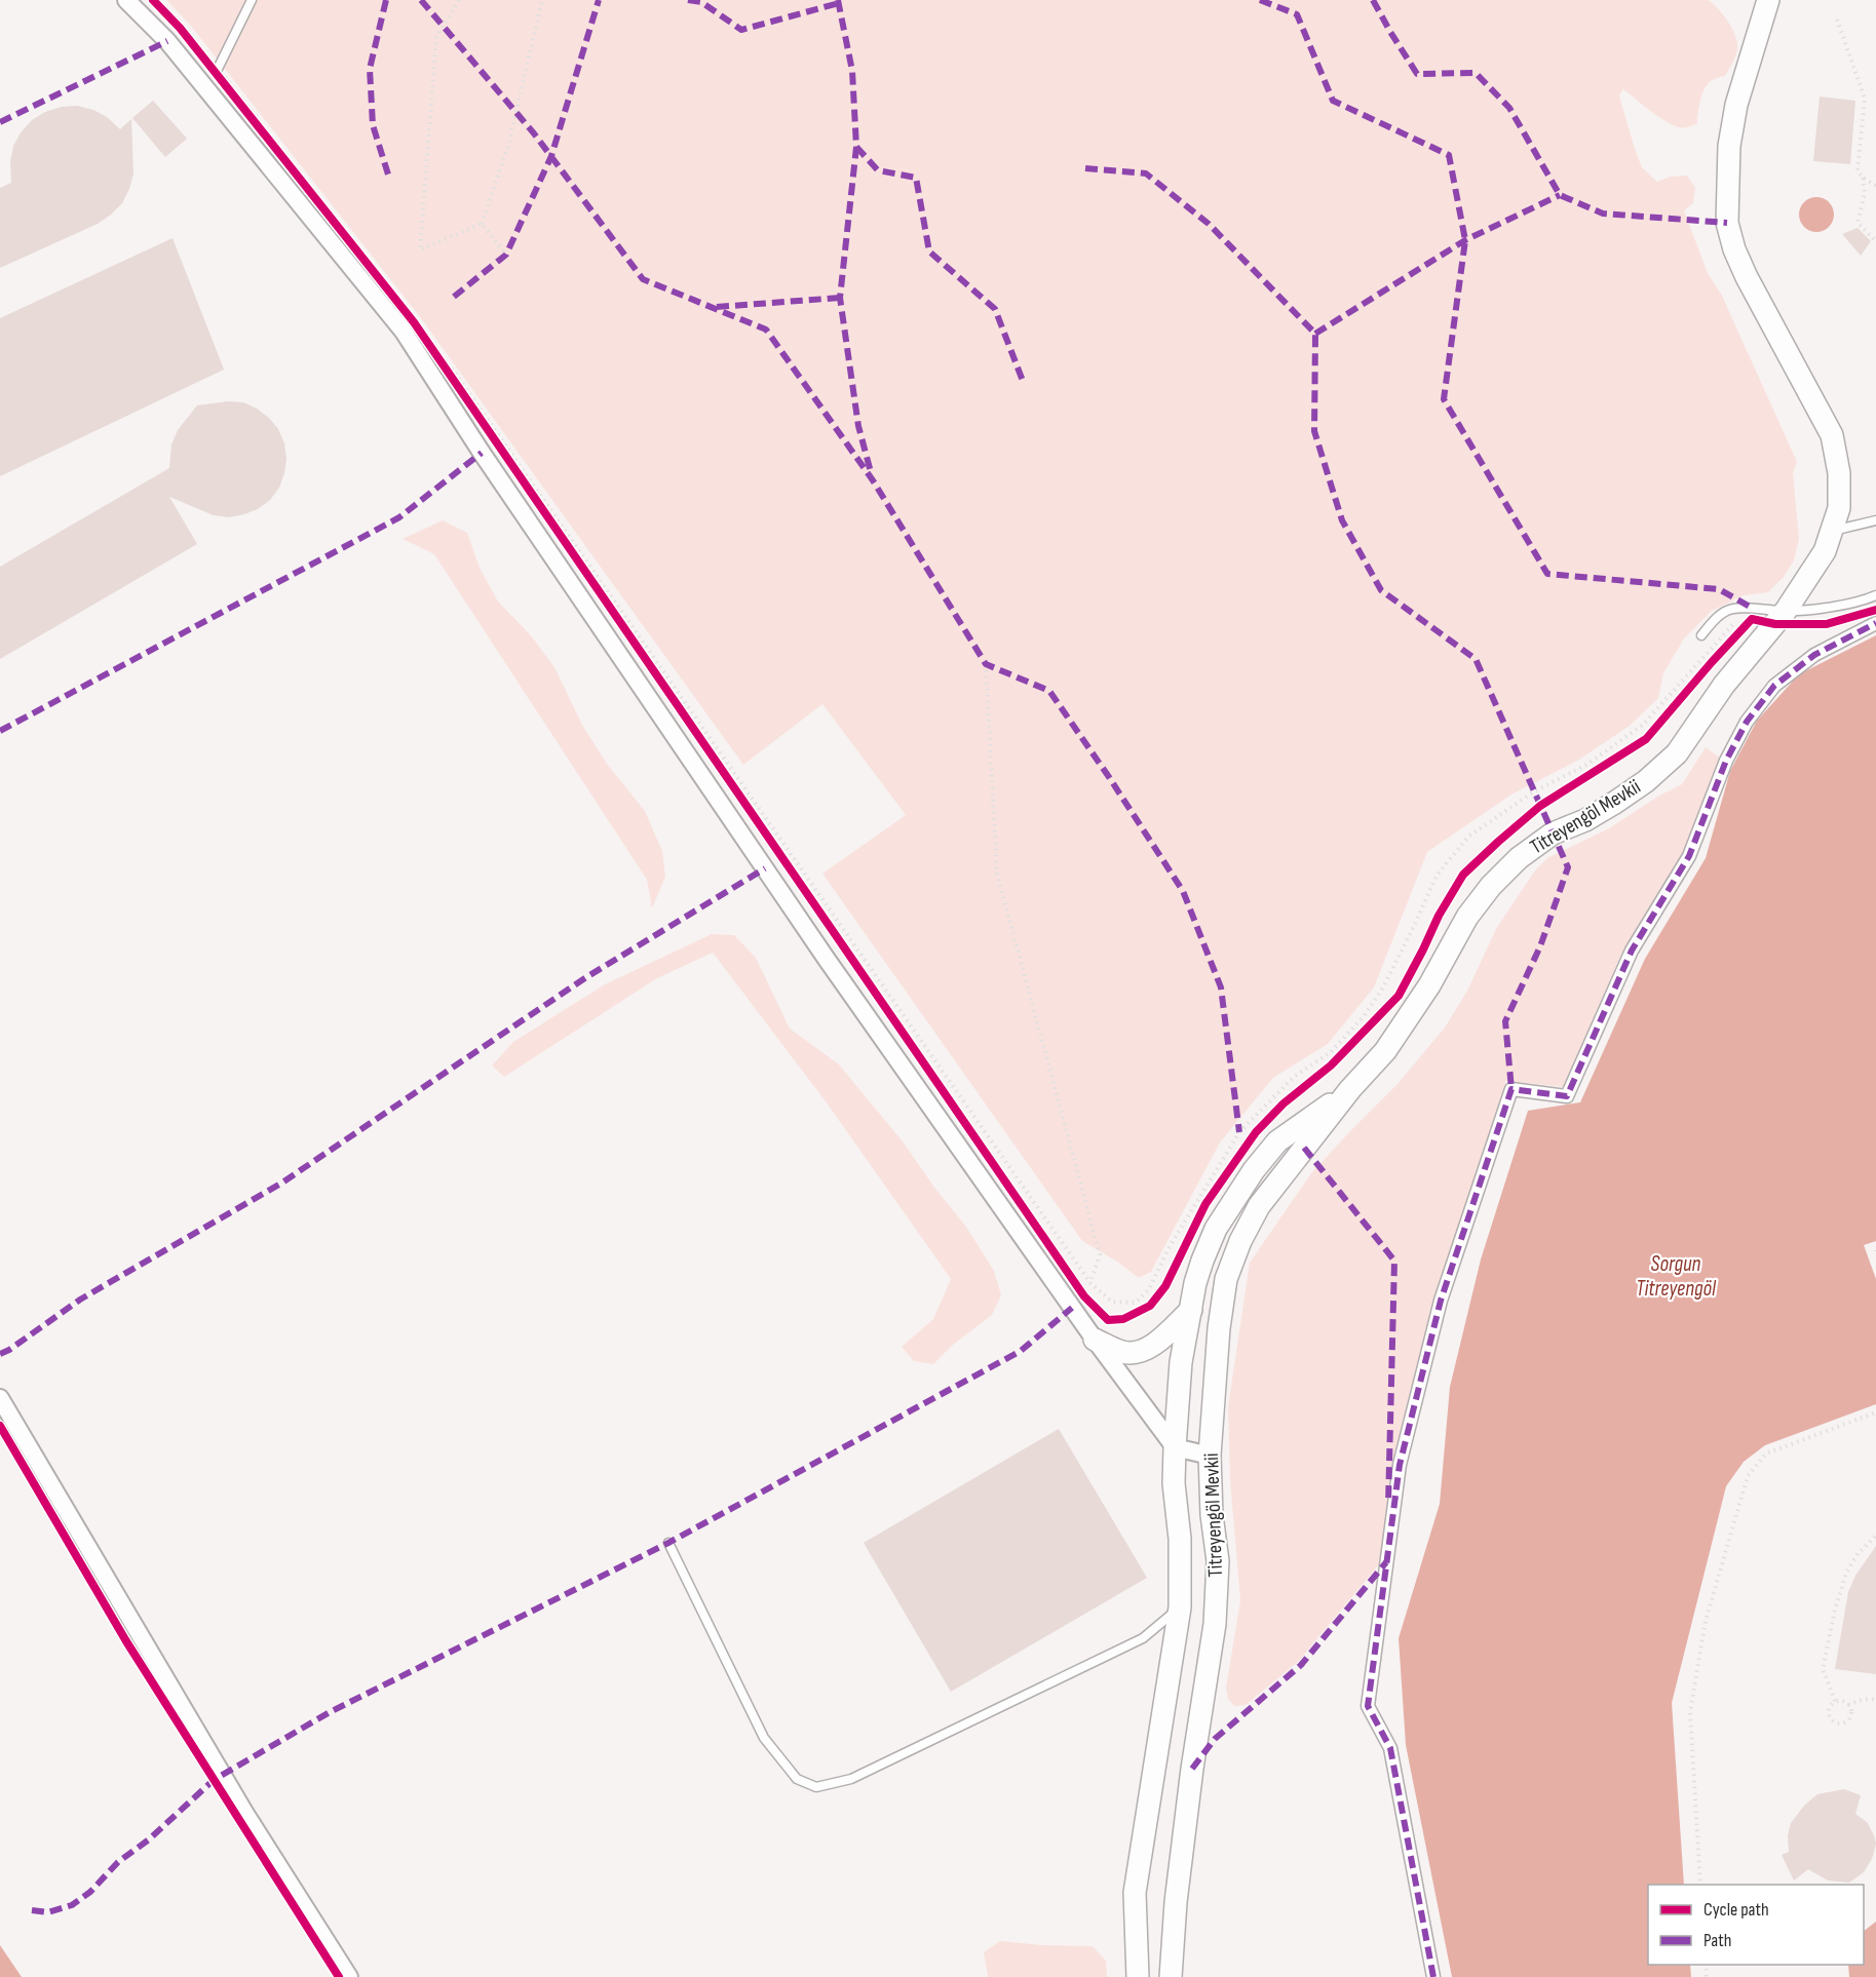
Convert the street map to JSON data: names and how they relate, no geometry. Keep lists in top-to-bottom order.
{
  "streets": {
    "street": ["Titreyengöl Mevkii"]
  },
  "water": ["Sorgun Titreyengöl"],
  "legend": ["Cycle path", "Path"]
}
